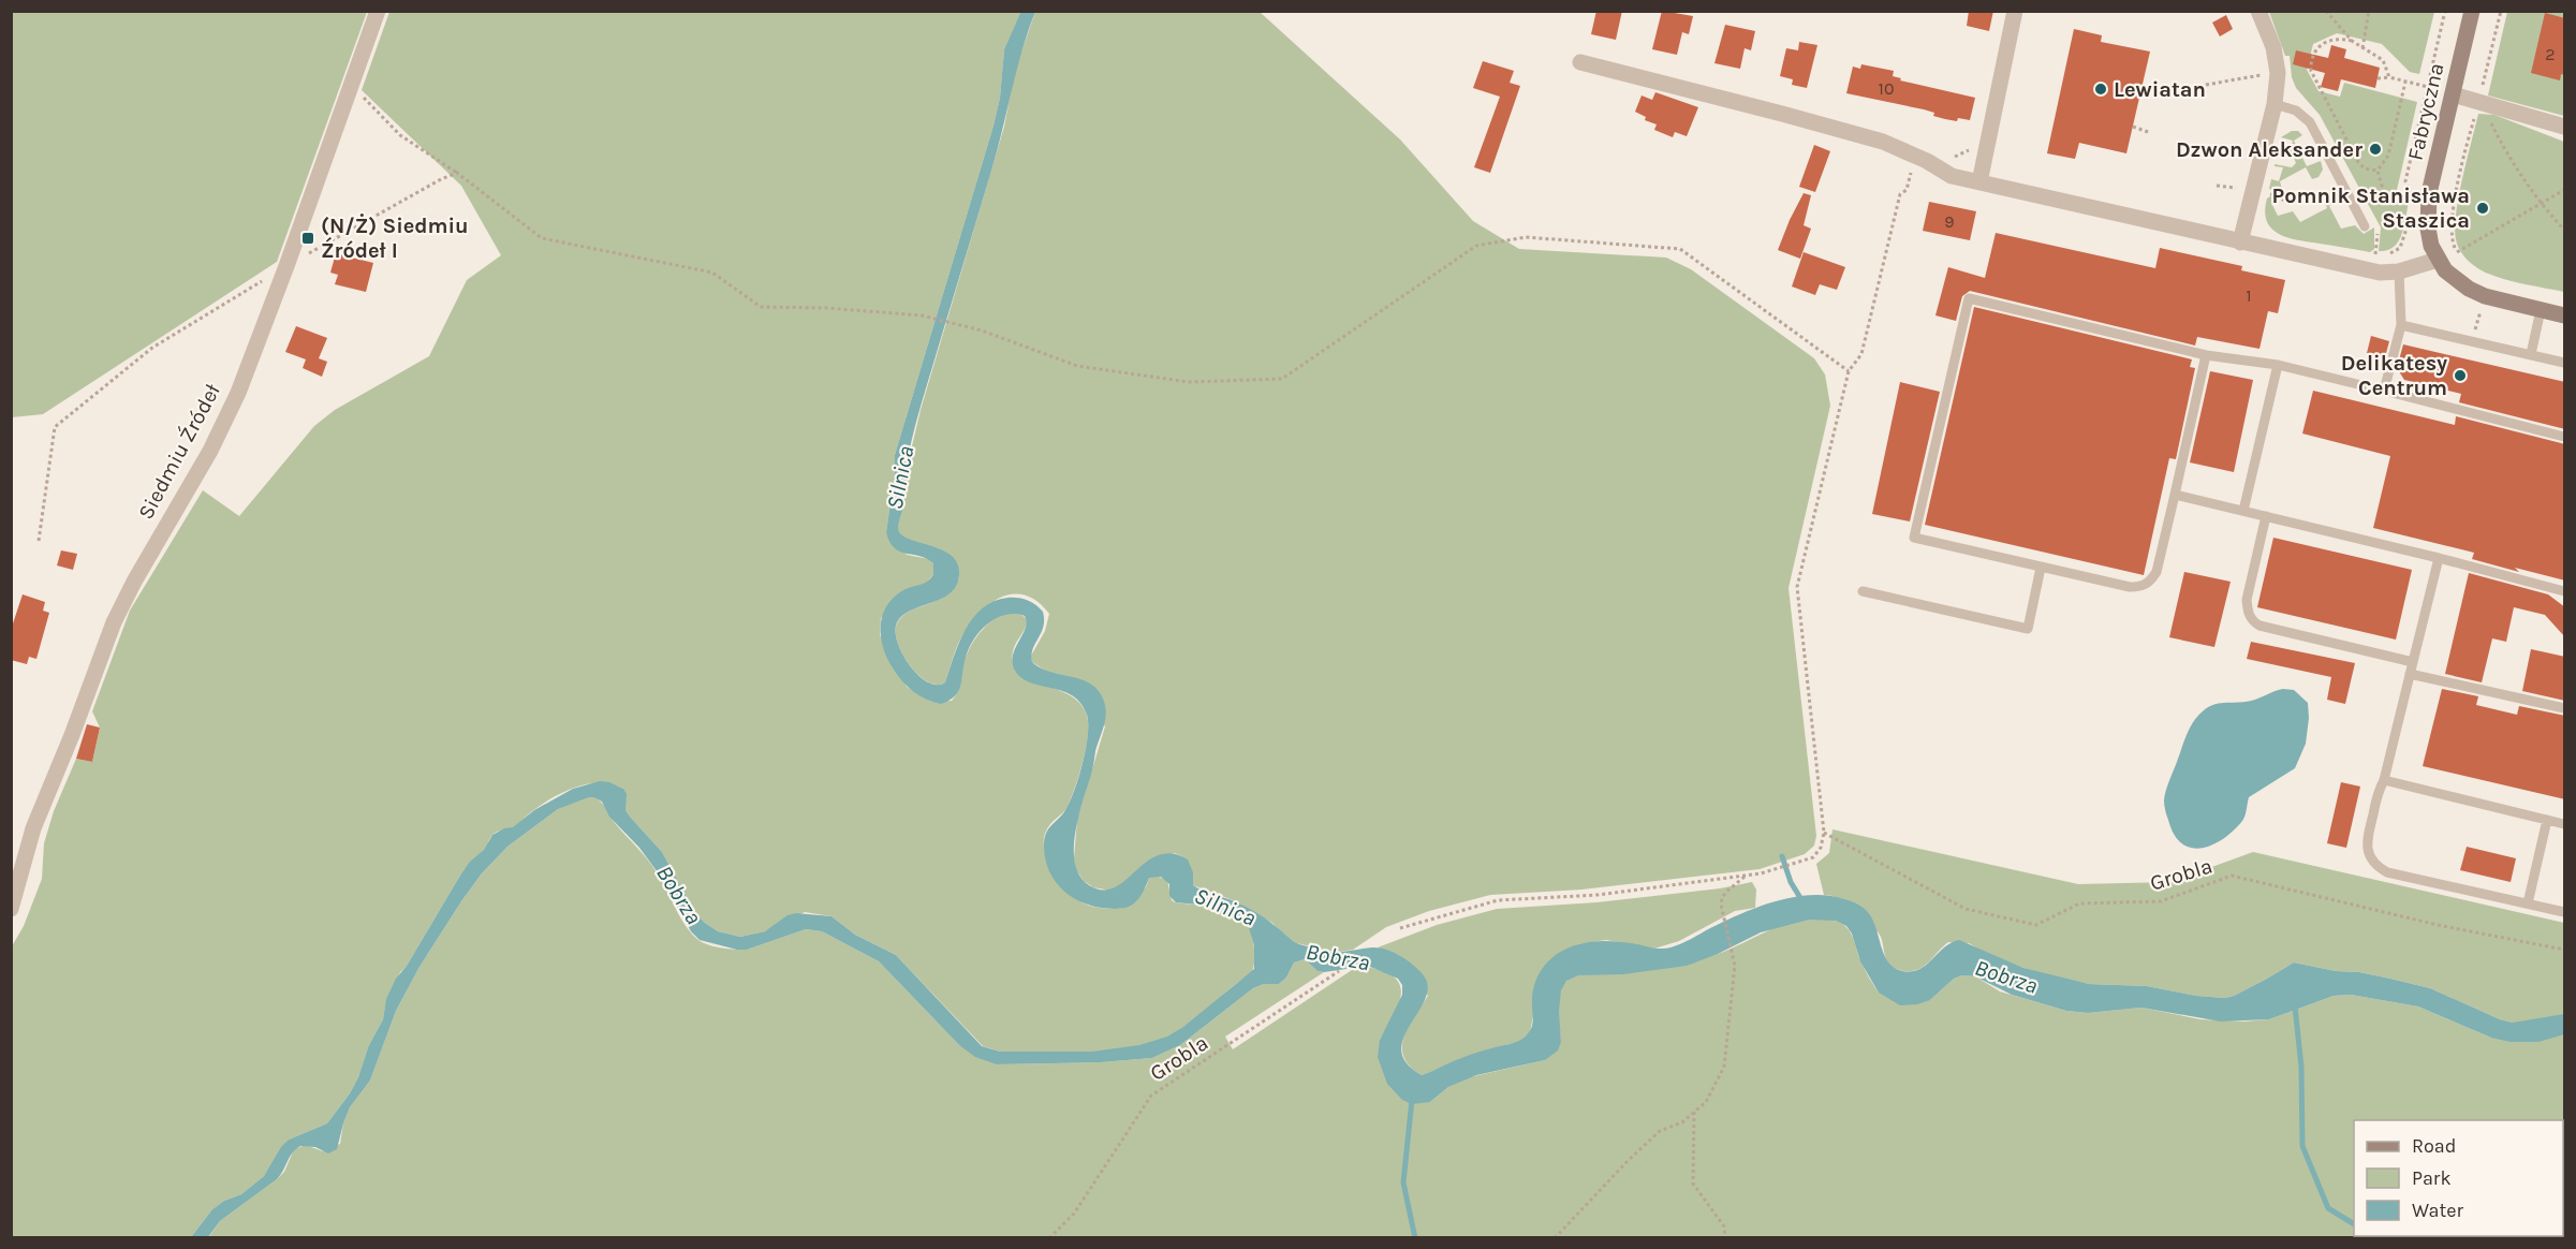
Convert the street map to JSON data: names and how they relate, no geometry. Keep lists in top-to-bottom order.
{
  "streets": {
    "main road": ["Fabryczna"],
    "street": ["Siedmiu Źródeł"],
    "path": ["Grobla"]
  },
  "water": ["Silnica", "Bobrza"],
  "places": {
    "other": [
      "Lewiatan",
      "Dzwon Aleksander",
      "Pomnik Stanisława Staszica",
      "Delikatesy Centrum"
    ],
    "transit": ["(N/Ż) Siedmiu Źródeł I"]
  },
  "house_numbers": [
    "2",
    "10",
    "9",
    "1"
  ],
  "legend": ["Road", "Park", "Water"]
}
